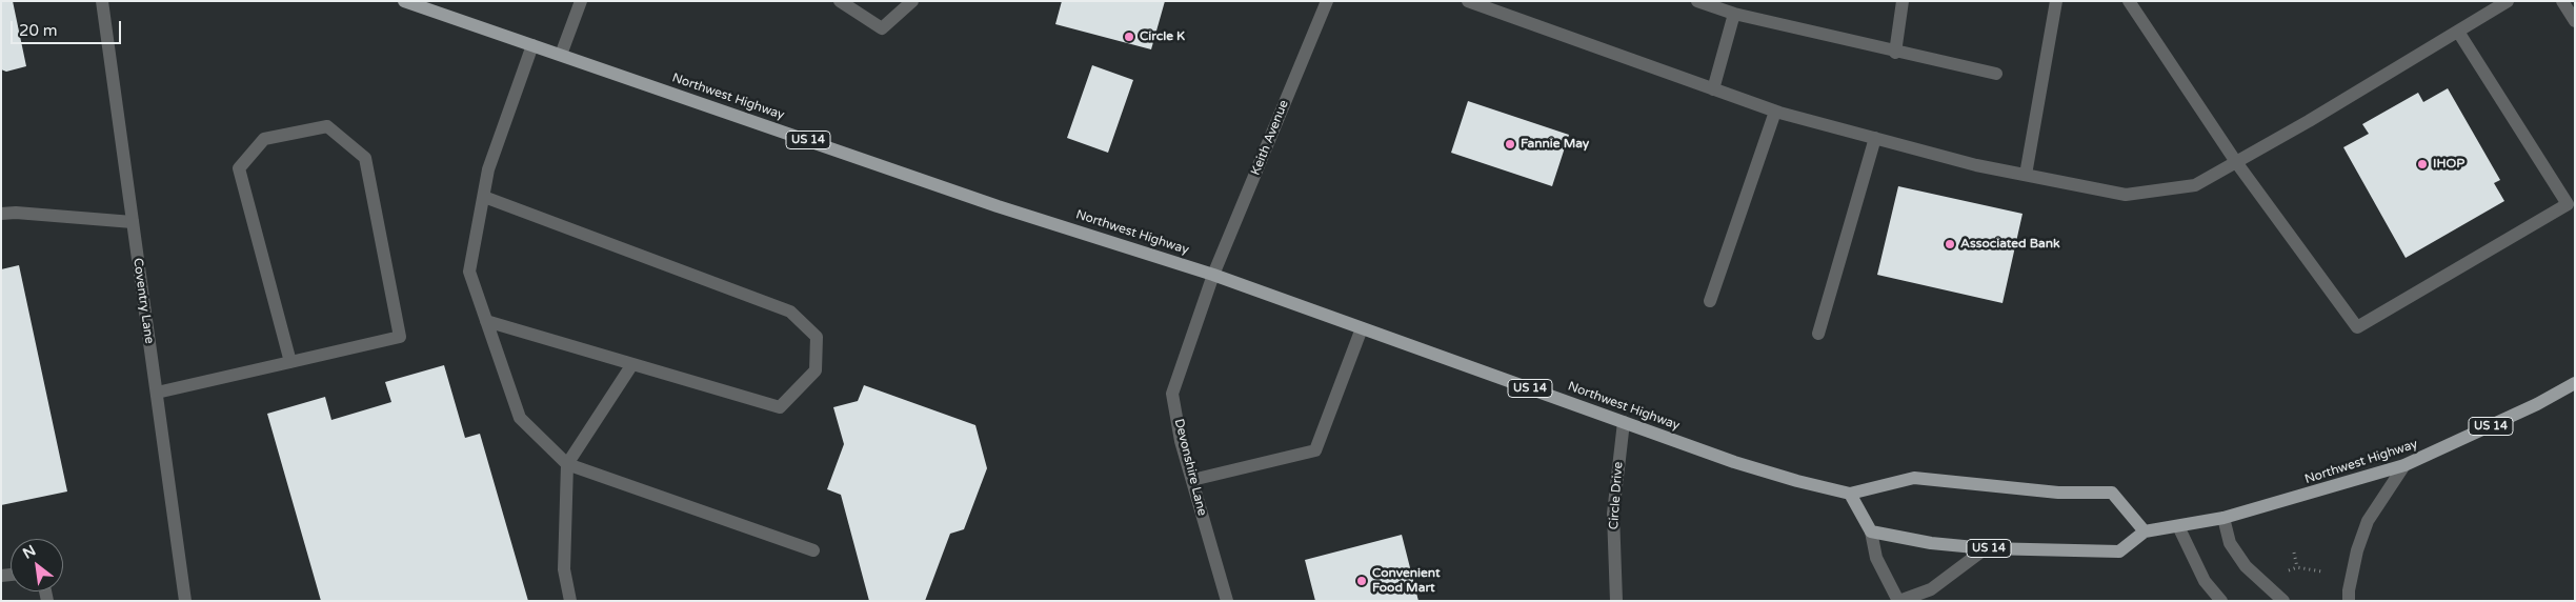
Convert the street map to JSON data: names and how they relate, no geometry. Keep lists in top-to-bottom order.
{
  "streets": {
    "main road": ["Northwest Highway", "US 14"],
    "street": [
      "Keith Avenue",
      "Coventry Lane",
      "Devonshire Lane",
      "Circle Drive"
    ]
  },
  "crossings": [
    ["Northwest Highway", "Keith Avenue"],
    ["Northwest Highway", "Devonshire Lane"],
    ["Northwest Highway", "Circle Drive"],
    ["Keith Avenue", "Devonshire Lane"]
  ],
  "places": [
    "Circle K",
    "Fannie May",
    "IHOP",
    "Associated Bank",
    "Convenient Food Mart"
  ],
  "scale_bar": "20 m",
  "north": "top left"
}
